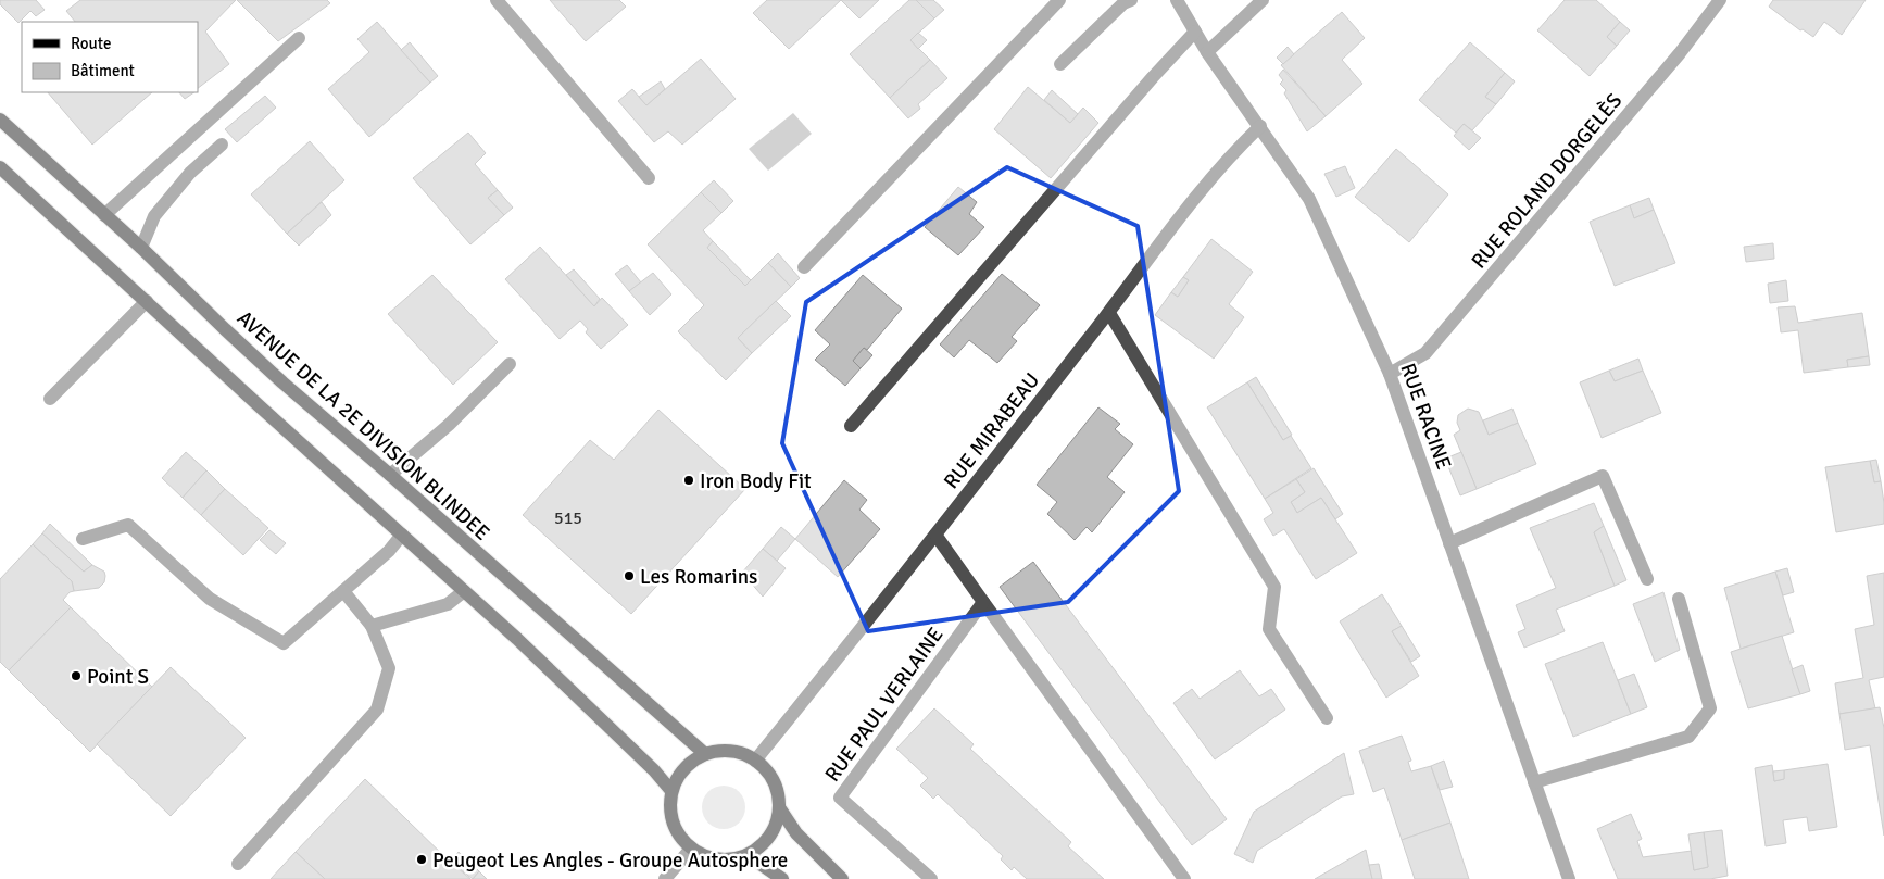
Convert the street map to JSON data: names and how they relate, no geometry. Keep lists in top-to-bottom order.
{
  "streets": {
    "main road": ["AVENUE DE LA 2E DIVISION BLINDEE"],
    "street": [
      "RUE ROLAND DORGELÈS",
      "RUE RACINE",
      "RUE MIRABEAU",
      "RUE PAUL VERLAINE"
    ]
  },
  "crossings": [
    ["RUE ROLAND DORGELÈS", "RUE RACINE"],
    ["RUE RACINE", "RUE MIRABEAU"],
    ["AVENUE DE LA 2E DIVISION BLINDEE", "RUE MIRABEAU"]
  ],
  "places": [
    "Iron Body Fit",
    "Les Romarins",
    "Point S",
    "Peugeot Les Angles - Groupe Autosphere"
  ],
  "house_numbers": ["515"],
  "legend": ["Route", "Bâtiment"]
}
